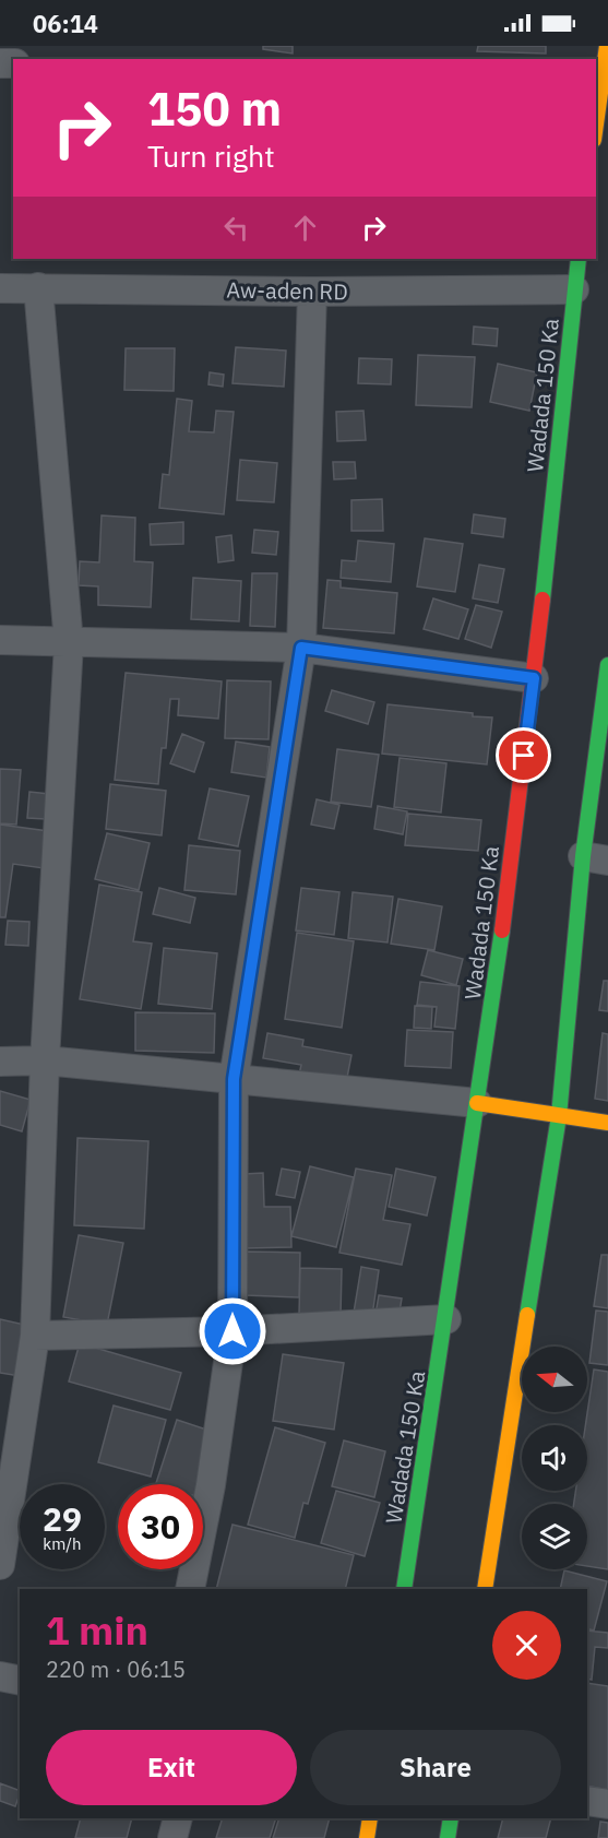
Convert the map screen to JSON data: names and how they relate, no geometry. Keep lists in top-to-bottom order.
{
  "streets": {
    "street": ["Aw-aden RD", "Wadada 150 Ka"]
  },
  "crossings": [
    ["Aw-aden RD", "Wadada 150 Ka"]
  ],
  "north": "left",
  "page": {
    "status": "06:14",
    "turn": ["150 m", "Turn right"],
    "speed": "29 km/h",
    "limit": "30",
    "heading": ["1 min", "220 m · 06:15"],
    "buttons": ["Exit", "Share"]
  }
}
